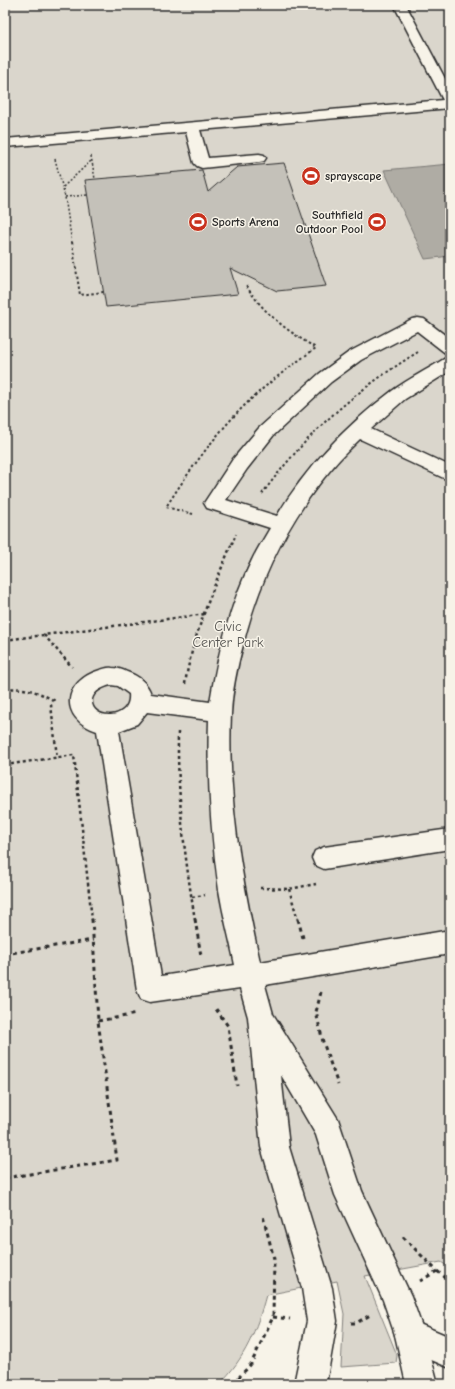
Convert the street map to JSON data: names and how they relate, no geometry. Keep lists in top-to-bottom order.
{
  "parks": ["Civic Center Park"],
  "places": {
    "sports": ["sprayscape", "Sports Arena", "Southfield Outdoor Pool"]
  }
}
